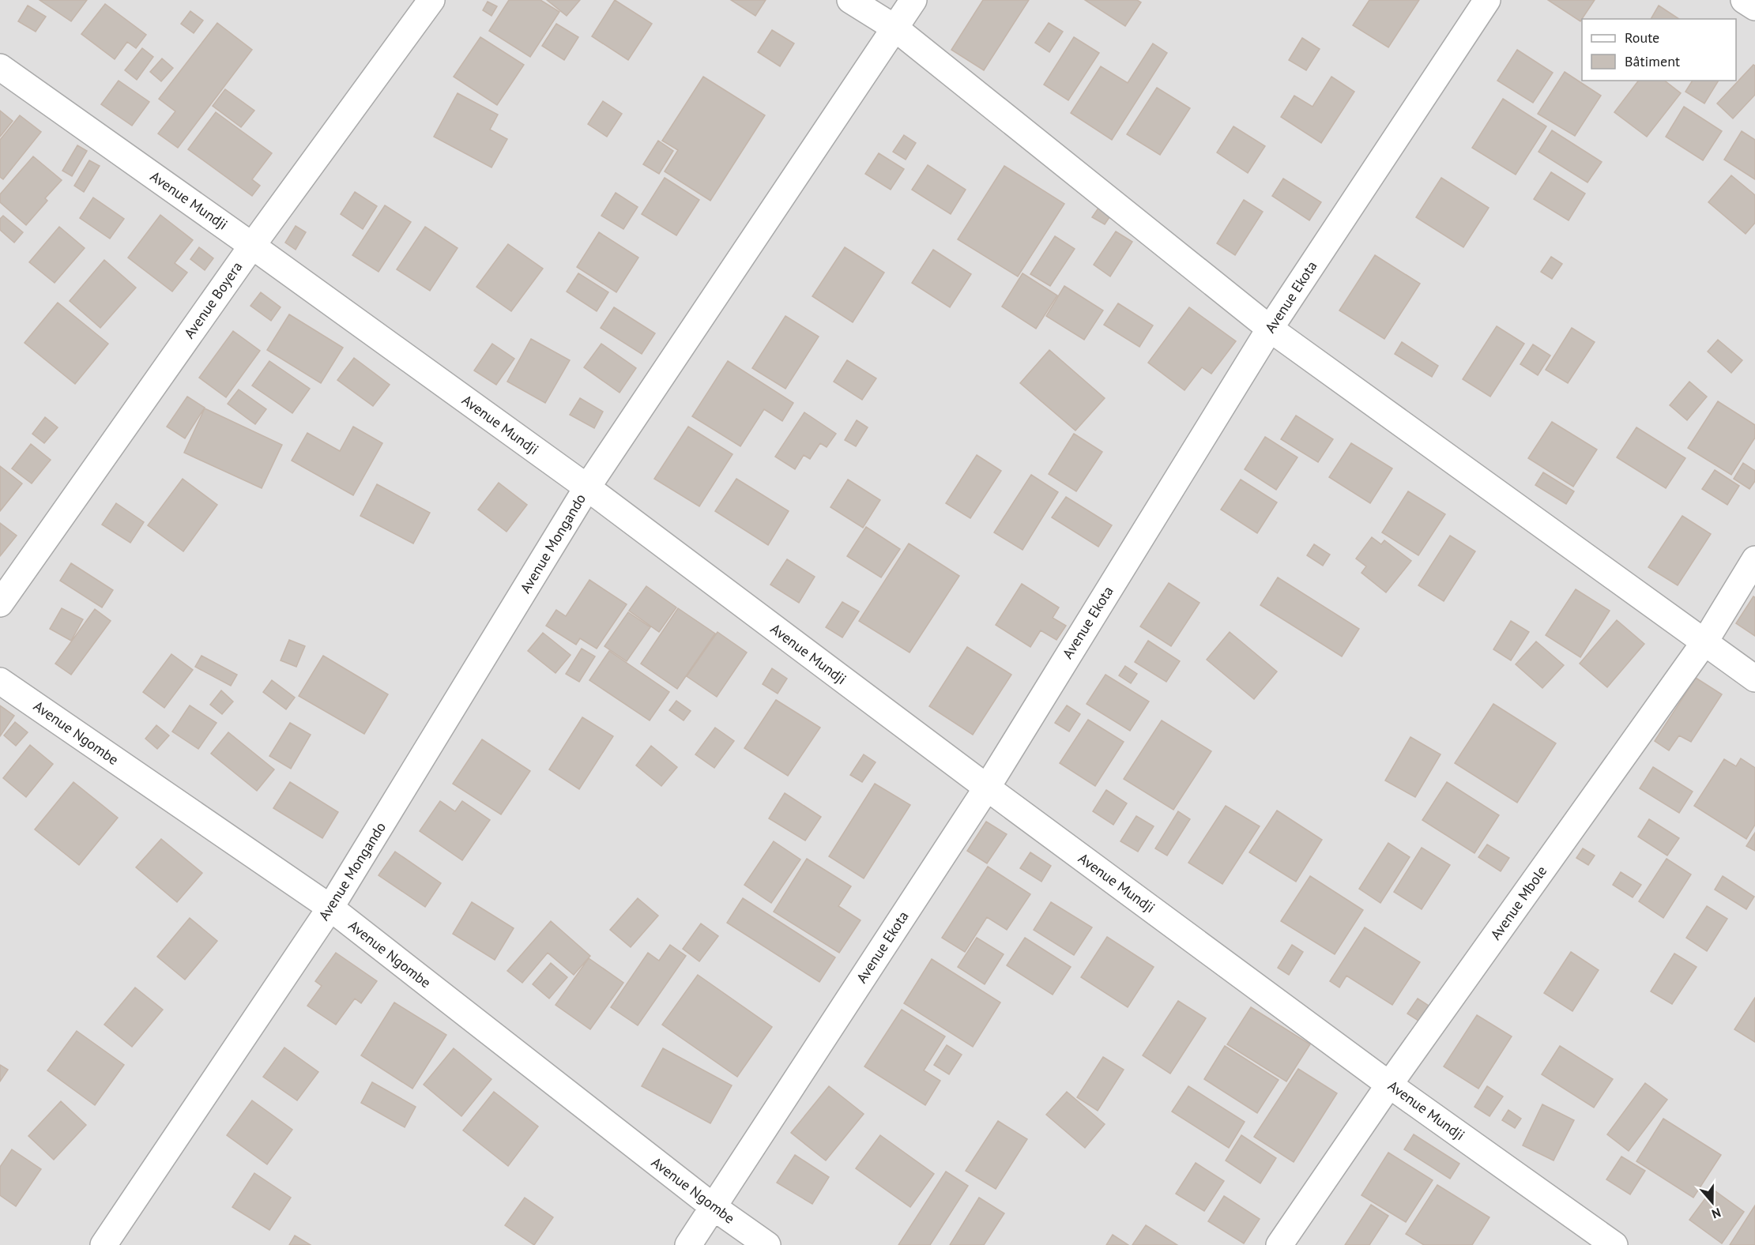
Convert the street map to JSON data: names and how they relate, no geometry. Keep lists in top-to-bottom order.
{
  "streets": {
    "street": [
      "Avenue Mundji",
      "Avenue Ekota",
      "Avenue Boyera",
      "Avenue Mongando",
      "Avenue Ngombe",
      "Avenue Mbole"
    ]
  },
  "crossings": [
    ["Avenue Mundji", "Avenue Ekota"],
    ["Avenue Mundji", "Avenue Boyera"],
    ["Avenue Mundji", "Avenue Mongando"],
    ["Avenue Mundji", "Avenue Mbole"],
    ["Avenue Ekota", "Avenue Ngombe"],
    ["Avenue Mongando", "Avenue Ngombe"]
  ],
  "legend": ["Route", "Bâtiment"],
  "north": "bottom"
}
